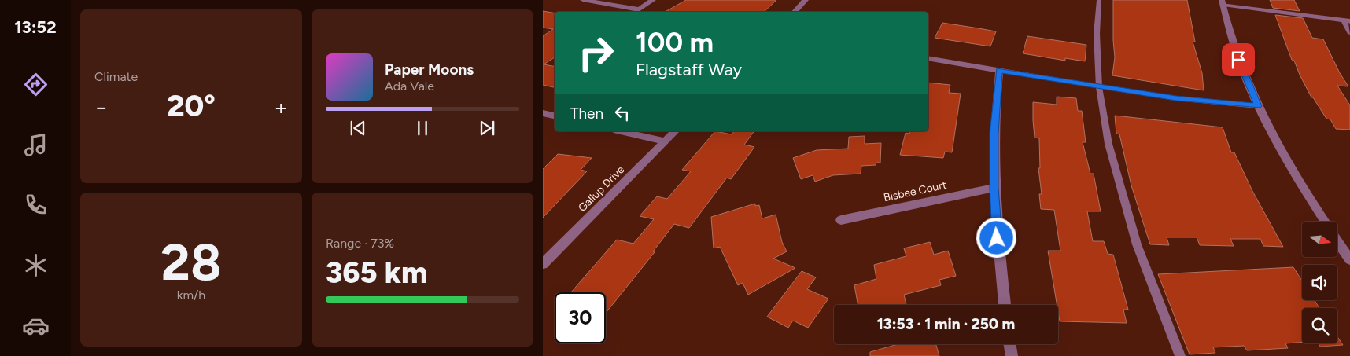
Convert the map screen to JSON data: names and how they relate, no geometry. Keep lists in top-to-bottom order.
{
  "streets": {
    "street": ["Gallup Drive", "Bisbee Court"]
  },
  "north": "right",
  "page": {
    "tabs": "13:52",
    "tile": [
      "Climate",
      ["28", "km/h"],
      ["Range · 73%", "365 km"]
    ],
    "turn": ["100 m", "Flagstaff Way"],
    "song": ["Paper Moons", "Ada Vale"],
    "heat": ["−", "20°", "+"],
    "then": "Then",
    "limit": "30",
    "trip": "13:53 · 1 min · 250 m"
  }
}
